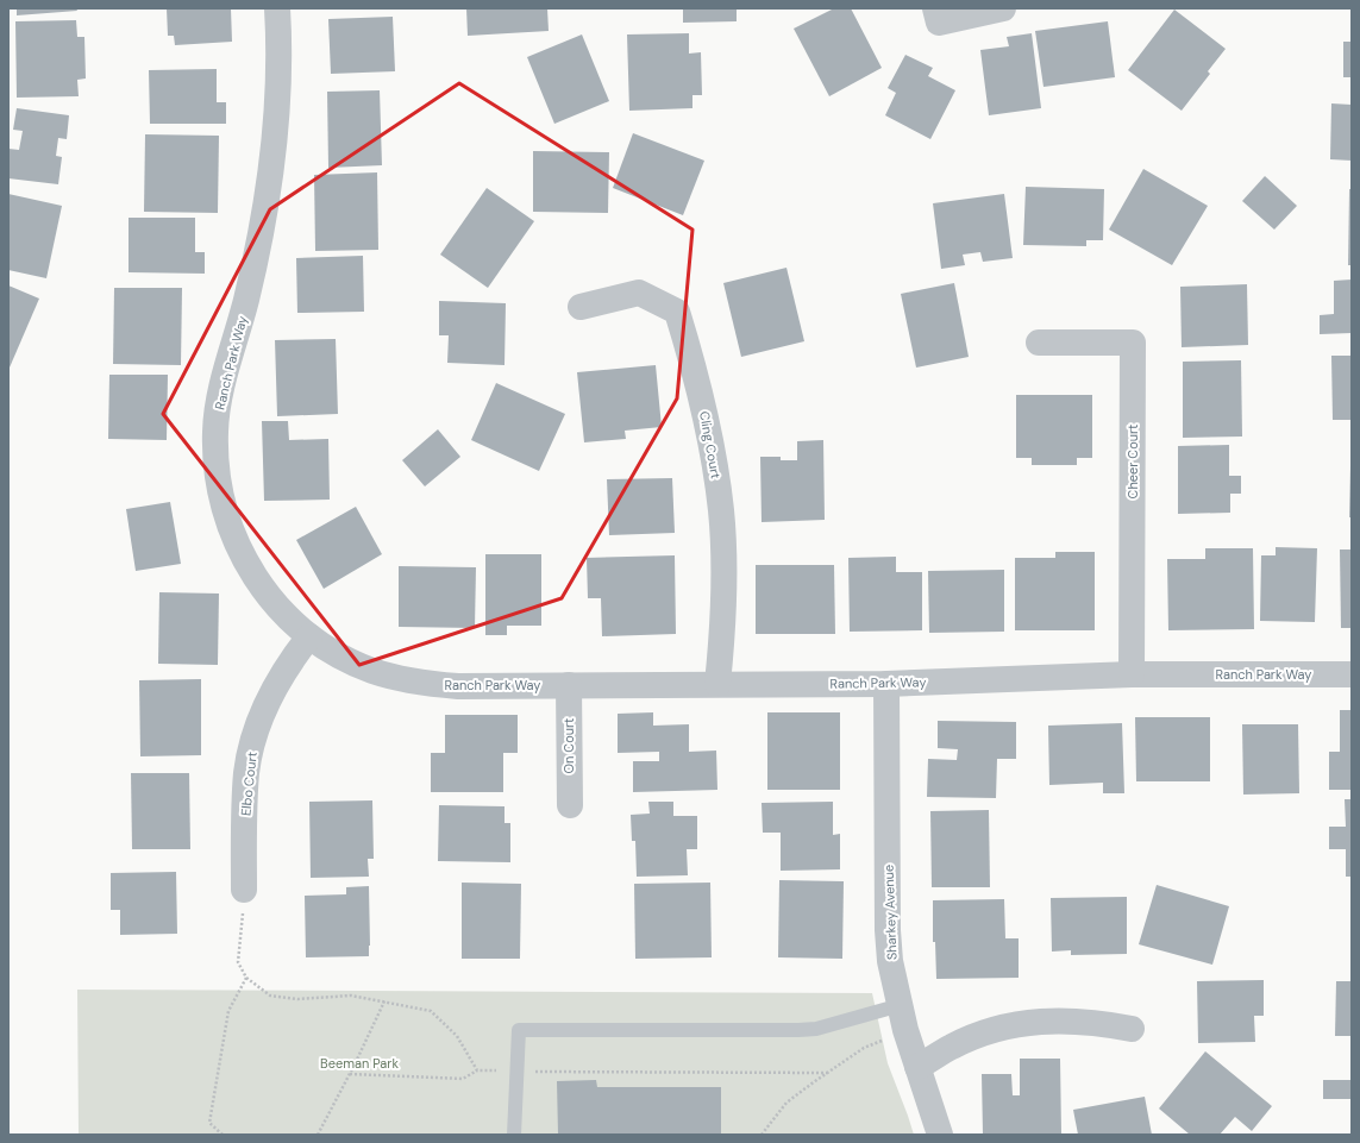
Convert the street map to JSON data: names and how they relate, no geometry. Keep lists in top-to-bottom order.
{
  "streets": {
    "street": [
      "Ranch Park Way",
      "Cling Court",
      "Cheer Court",
      "On Court",
      "Elbo Court",
      "Sharkey Avenue"
    ]
  },
  "crossings": [
    ["Ranch Park Way", "Cling Court"],
    ["Ranch Park Way", "Cheer Court"],
    ["Ranch Park Way", "On Court"],
    ["Ranch Park Way", "Elbo Court"],
    ["Ranch Park Way", "Sharkey Avenue"]
  ],
  "parks": ["Beeman Park"]
}
